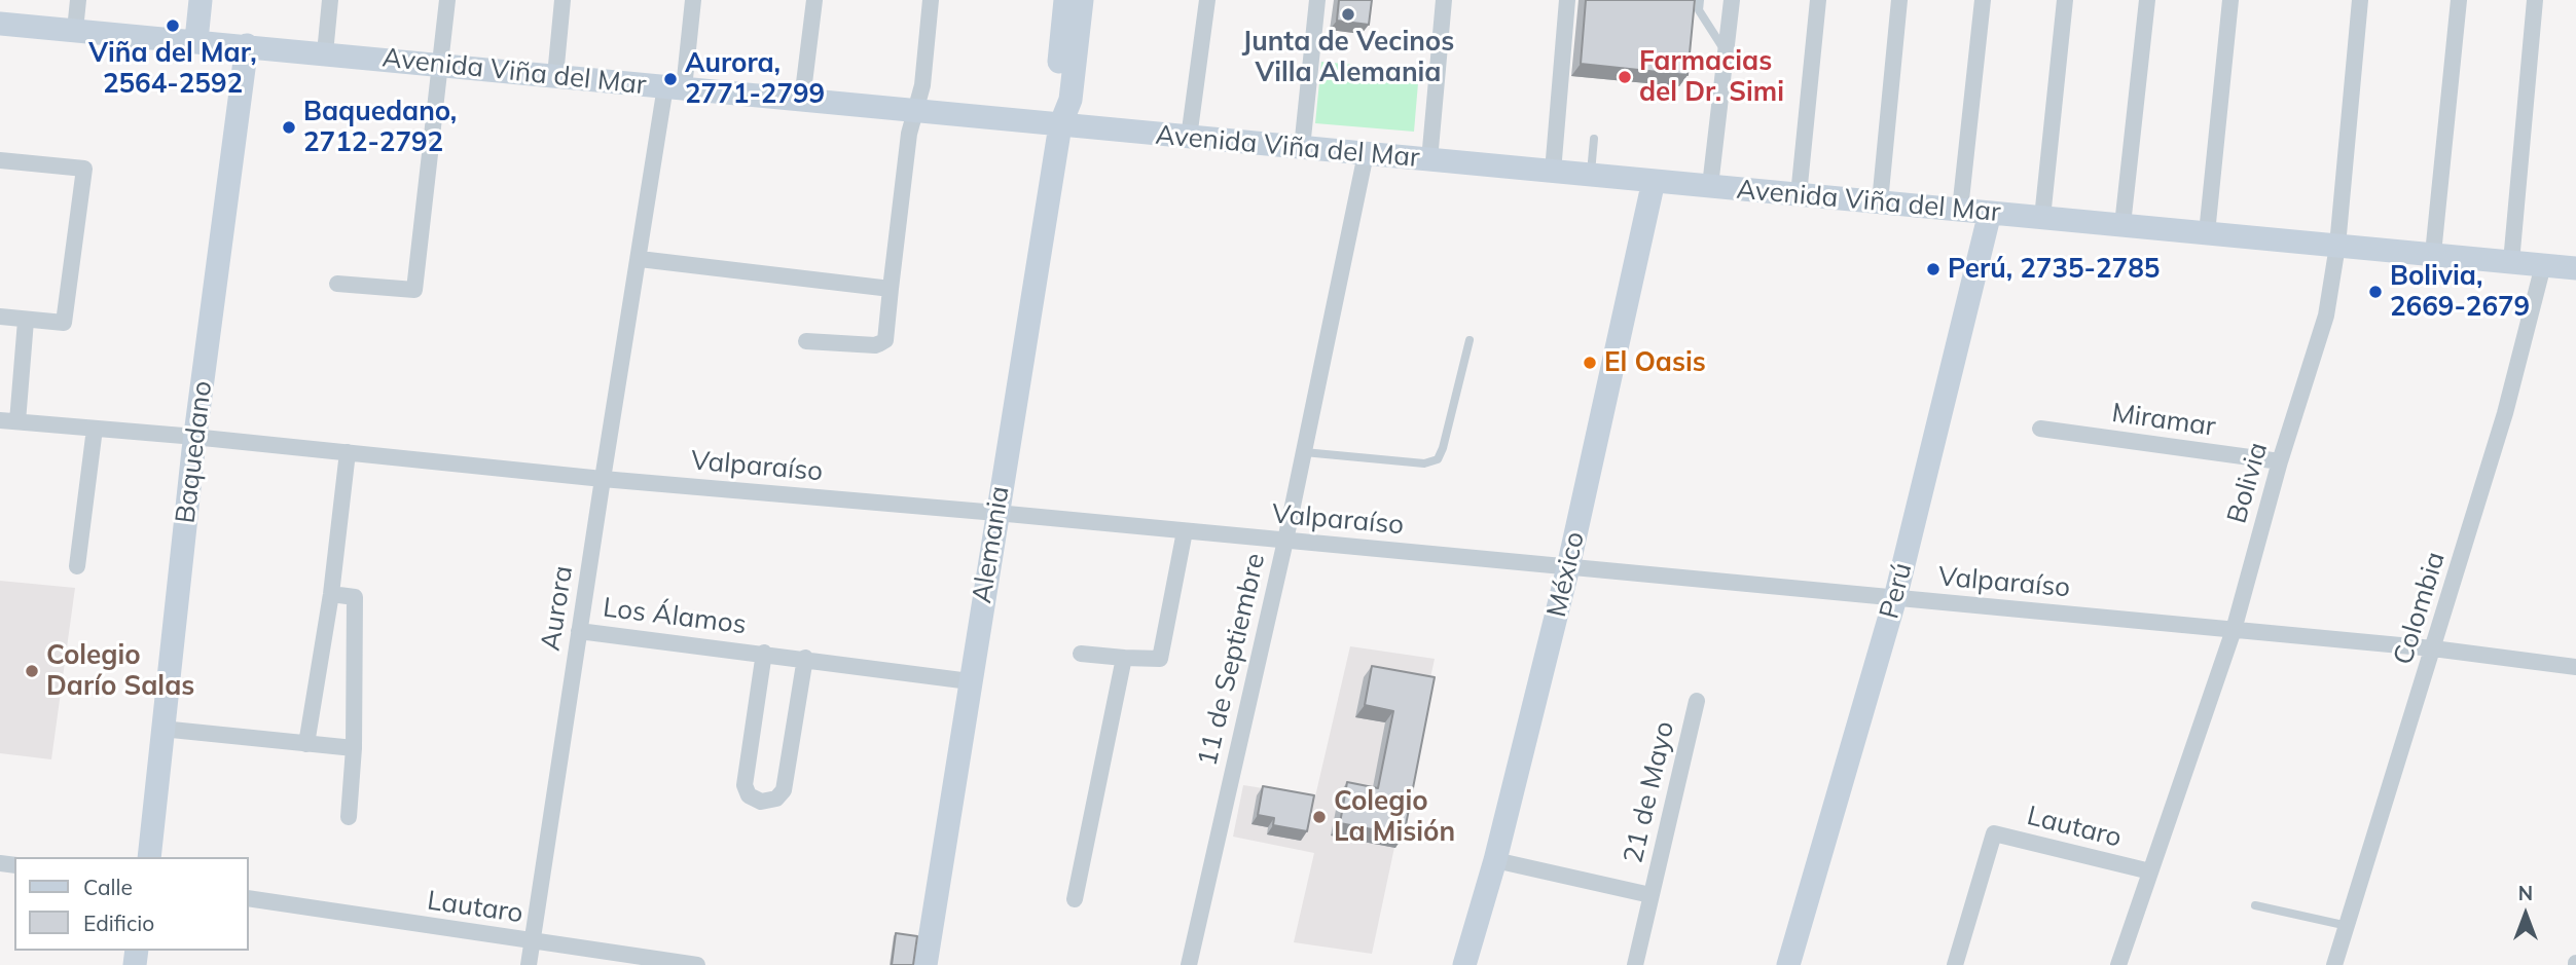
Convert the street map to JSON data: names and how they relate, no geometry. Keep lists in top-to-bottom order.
{
  "streets": {
    "main road": [
      "Avenida Viña del Mar",
      "Baquedano",
      "Alemania",
      "México",
      "Perú"
    ],
    "street": [
      "Miramar",
      "Valparaíso",
      "Bolivia",
      "Aurora",
      "Colombia",
      "Los Álamos",
      "11 de Septiembre",
      "21 de Mayo",
      "Lautaro"
    ]
  },
  "crossings": [
    ["Avenida Viña del Mar", "Baquedano"],
    ["Avenida Viña del Mar", "Bolivia"],
    ["Avenida Viña del Mar", "Alemania"],
    ["Avenida Viña del Mar", "México"],
    ["Avenida Viña del Mar", "Perú"],
    ["Avenida Viña del Mar", "Aurora"],
    ["Avenida Viña del Mar", "Colombia"],
    ["Avenida Viña del Mar", "11 de Septiembre"],
    ["Miramar", "Bolivia"],
    ["Baquedano", "Valparaíso"],
    ["Valparaíso", "Bolivia"],
    ["Valparaíso", "Alemania"],
    ["Valparaíso", "México"],
    ["Valparaíso", "Perú"],
    ["Valparaíso", "Aurora"],
    ["Valparaíso", "Colombia"],
    ["Valparaíso", "11 de Septiembre"],
    ["Bolivia", "Lautaro"],
    ["Alemania", "Los Álamos"],
    ["México", "21 de Mayo"],
    ["Aurora", "Los Álamos"],
    ["Aurora", "Lautaro"]
  ],
  "places": [
    "Junta de Vecinos Villa Alemania",
    "Viña del Mar, 2564-2592",
    "Farmacias del Dr. Simi",
    "Aurora, 2771-2799",
    "Baquedano, 2712-2792",
    "Perú, 2735-2785",
    "Bolivia, 2669-2679",
    "El Oasis",
    "Colegio Darío Salas",
    "Colegio La Misión"
  ],
  "legend": ["Calle", "Edificio"],
  "north": "top"
}
